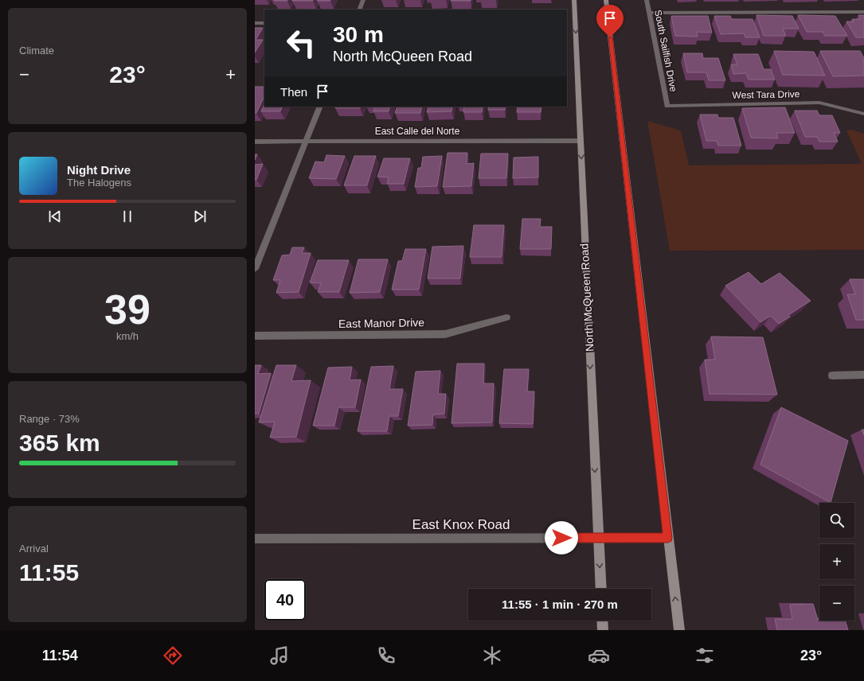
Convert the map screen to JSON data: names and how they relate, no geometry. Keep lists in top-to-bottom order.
{
  "streets": {
    "main road": ["North McQueen Road"],
    "street": [
      "South Sailfish Drive",
      "West Tara Drive",
      "East Calle del Norte",
      "East Manor Drive",
      "East Knox Road"
    ]
  },
  "crossings": [
    ["South Sailfish Drive", "West Tara Drive"],
    ["East Calle del Norte", "North McQueen Road"],
    ["North McQueen Road", "East Knox Road"]
  ],
  "page": {
    "tile": [
      "Climate",
      ["39", "km/h"],
      ["Range · 73%", "365 km"],
      ["Arrival", "11:55"]
    ],
    "turn": ["30 m", "North McQueen Road"],
    "heat": ["−", "23°", "+"],
    "then": "Then",
    "song": ["Night Drive", "The Halogens"],
    "map_buttons": ["+", "−"],
    "limit": "40",
    "trip": "11:55 · 1 min · 270 m",
    "tabs": ["11:54", "23°"]
  }
}
